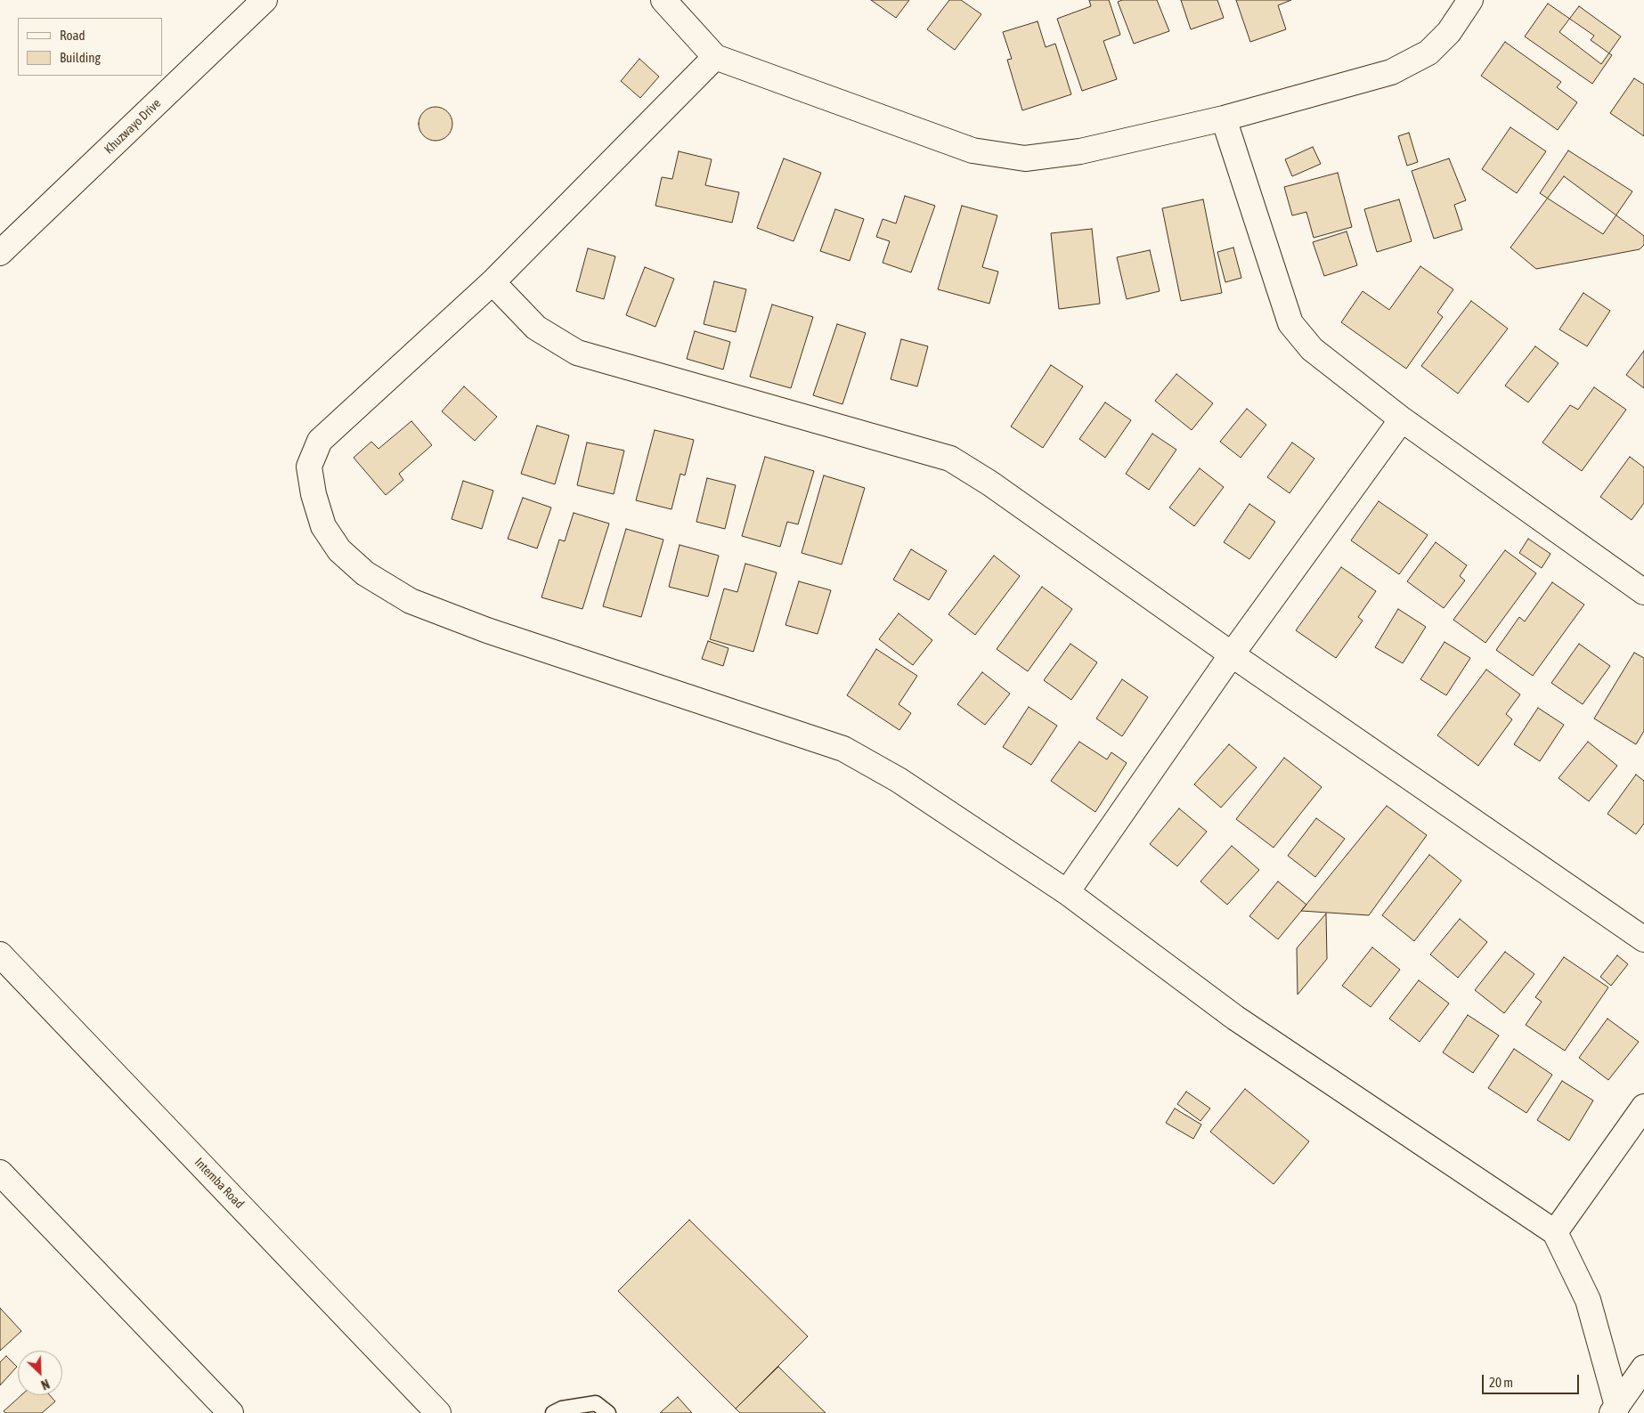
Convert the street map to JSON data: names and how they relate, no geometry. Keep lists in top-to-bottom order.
{
  "streets": {
    "street": ["Khuzwayo Drive", "Intemba Road"]
  },
  "legend": ["Road", "Building"],
  "scale_bar": "20 m",
  "north": "bottom right"
}
